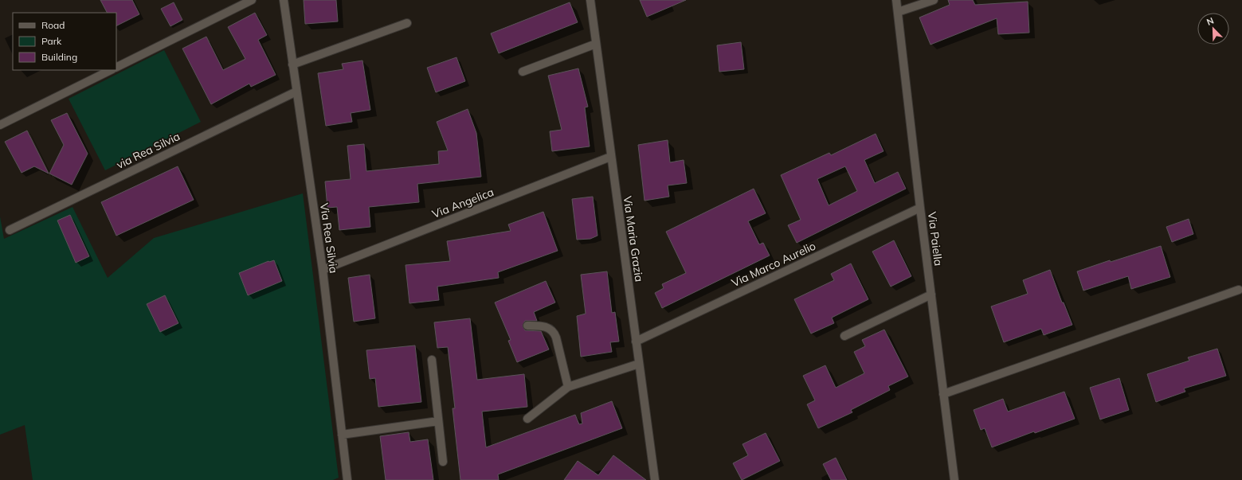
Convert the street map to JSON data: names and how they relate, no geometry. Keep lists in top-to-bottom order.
{
  "streets": {
    "street": [
      "via Rea Silvia",
      "Via Angelica",
      "Via Rea Silvia",
      "Via Maria Grazia",
      "Via Paiella",
      "Via Marco Aurelio"
    ]
  },
  "crossings": [
    ["via Rea Silvia", "Via Rea Silvia"],
    ["Via Angelica", "Via Rea Silvia"],
    ["Via Angelica", "Via Maria Grazia"],
    ["Via Maria Grazia", "Via Marco Aurelio"],
    ["Via Paiella", "Via Marco Aurelio"]
  ],
  "legend": ["Road", "Park", "Building"],
  "north": "top left"
}
